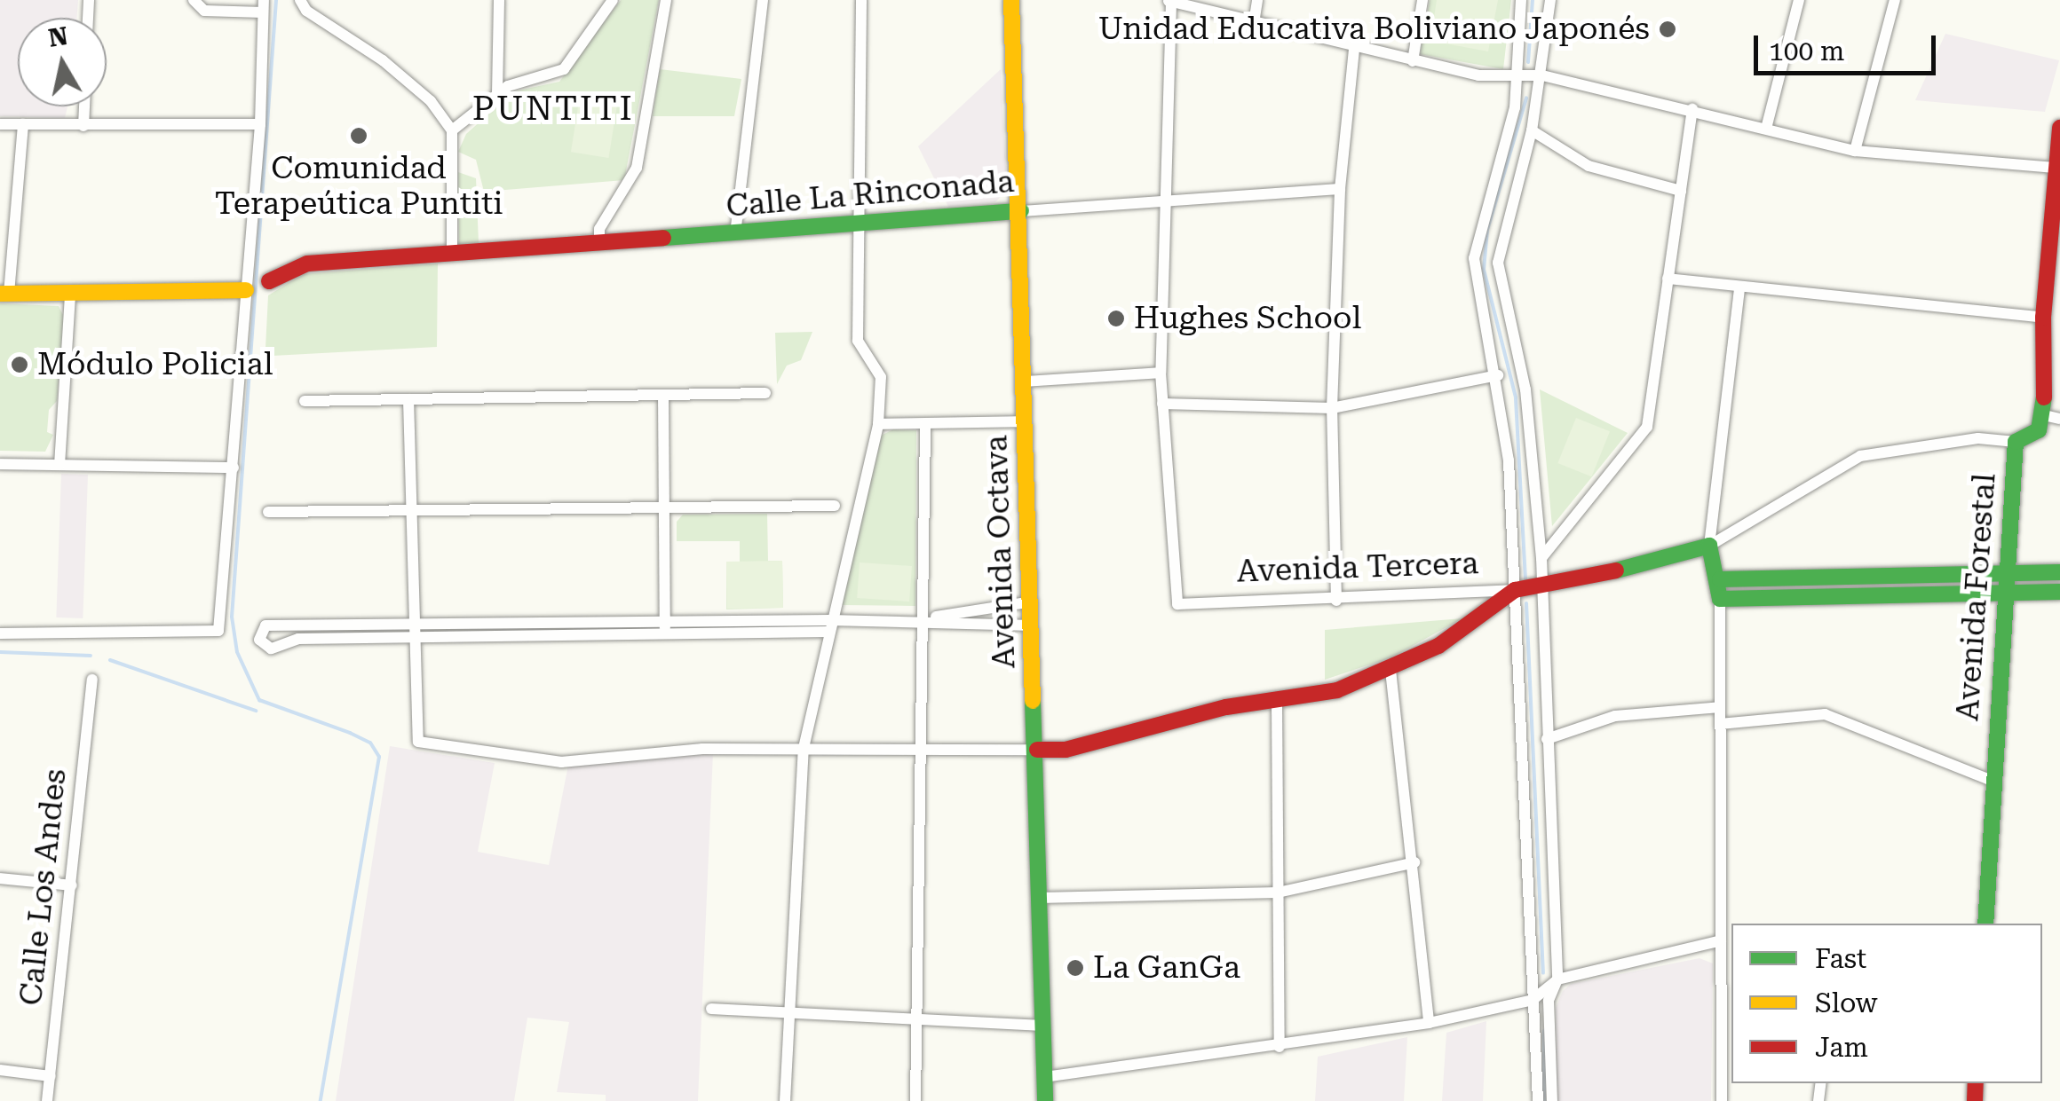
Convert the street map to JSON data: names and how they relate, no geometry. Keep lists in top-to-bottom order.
{
  "streets": {
    "street": [
      "Calle La Rinconada",
      "Avenida Octava",
      "Avenida Tercera",
      "Avenida Forestal",
      "Calle Los Andes"
    ]
  },
  "crossings": [
    ["Calle La Rinconada", "Avenida Octava"]
  ],
  "districts": ["PUNTITI"],
  "places": [
    "Unidad Educativa Boliviano Japonés",
    "Comunidad Terapeútica Puntiti",
    "Hughes School",
    "Módulo Policial",
    "La GanGa"
  ],
  "legend": ["Fast", "Slow", "Jam"],
  "scale_bar": "100 m",
  "north": "top"
}
